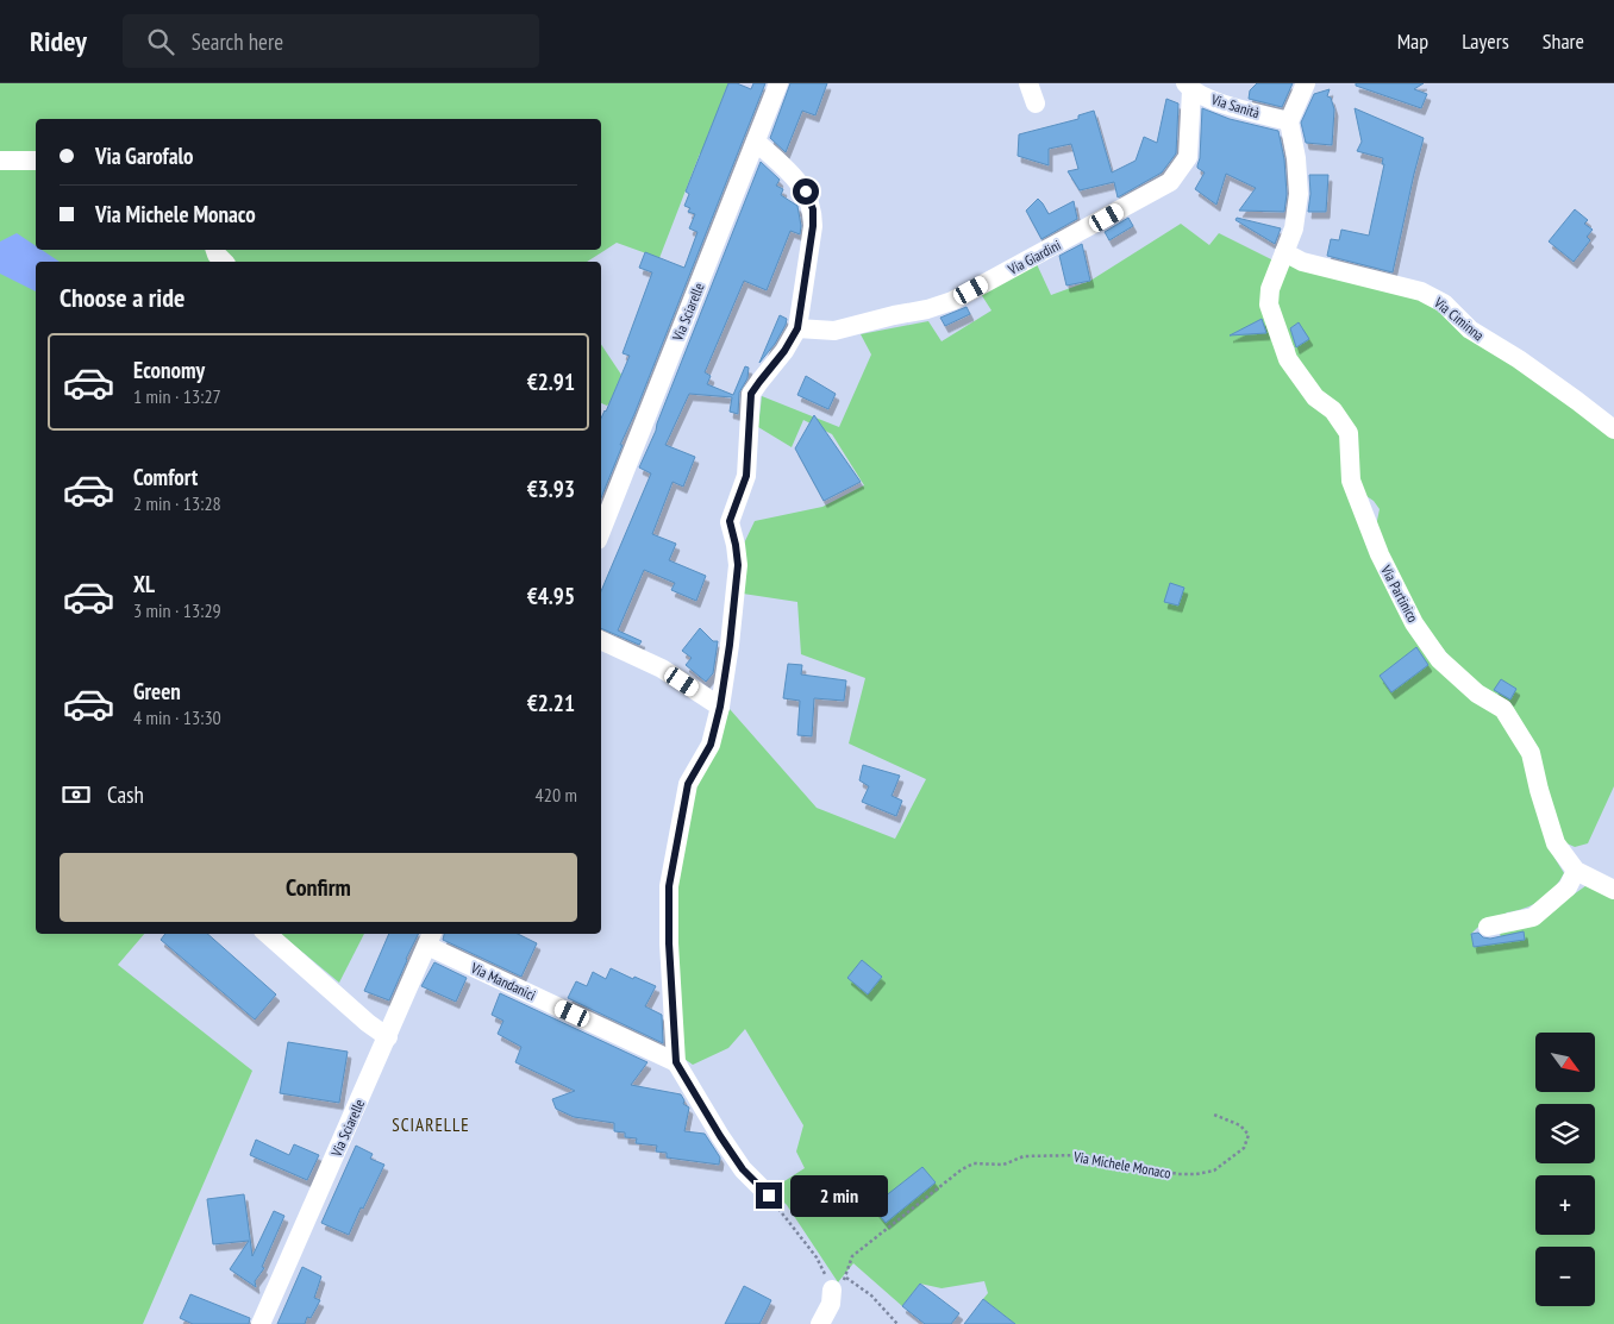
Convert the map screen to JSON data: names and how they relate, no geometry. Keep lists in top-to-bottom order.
{
  "streets": {
    "street": [
      "Via Sanità",
      "Via Giardini",
      "Via Sciarelle",
      "Via Ciminna",
      "Via Partinico",
      "Via Mandanici"
    ],
    "path": ["Via Michele Monaco"]
  },
  "crossings": [
    ["Via Sanità", "Via Giardini"],
    ["Via Sanità", "Via Partinico"],
    ["Via Sciarelle", "Via Mandanici"],
    ["Via Ciminna", "Via Partinico"]
  ],
  "districts": ["SCIARELLE"],
  "north": "bottom right",
  "page": {
    "header": "Ridey",
    "search": "Search here",
    "nav": ["Map", "Layers", "Share"],
    "banner": ["Via Garofalo", "Via Michele Monaco"],
    "heading": "Choose a ride",
    "list": [
      {
        "name": "Economy",
        "note": "1 min · 13:27",
        "value": "€2.91"
      },
      {
        "name": "Comfort",
        "note": "2 min · 13:28",
        "value": "€3.93"
      },
      {
        "name": "XL",
        "note": "3 min · 13:29",
        "value": "€4.95"
      },
      {
        "name": "Green",
        "note": "4 min · 13:30",
        "value": "€2.21"
      }
    ],
    "pay": ["Cash", "420 m"],
    "buttons": "Confirm",
    "map_buttons": ["+", "−"],
    "bubble": "2 min"
  }
}
